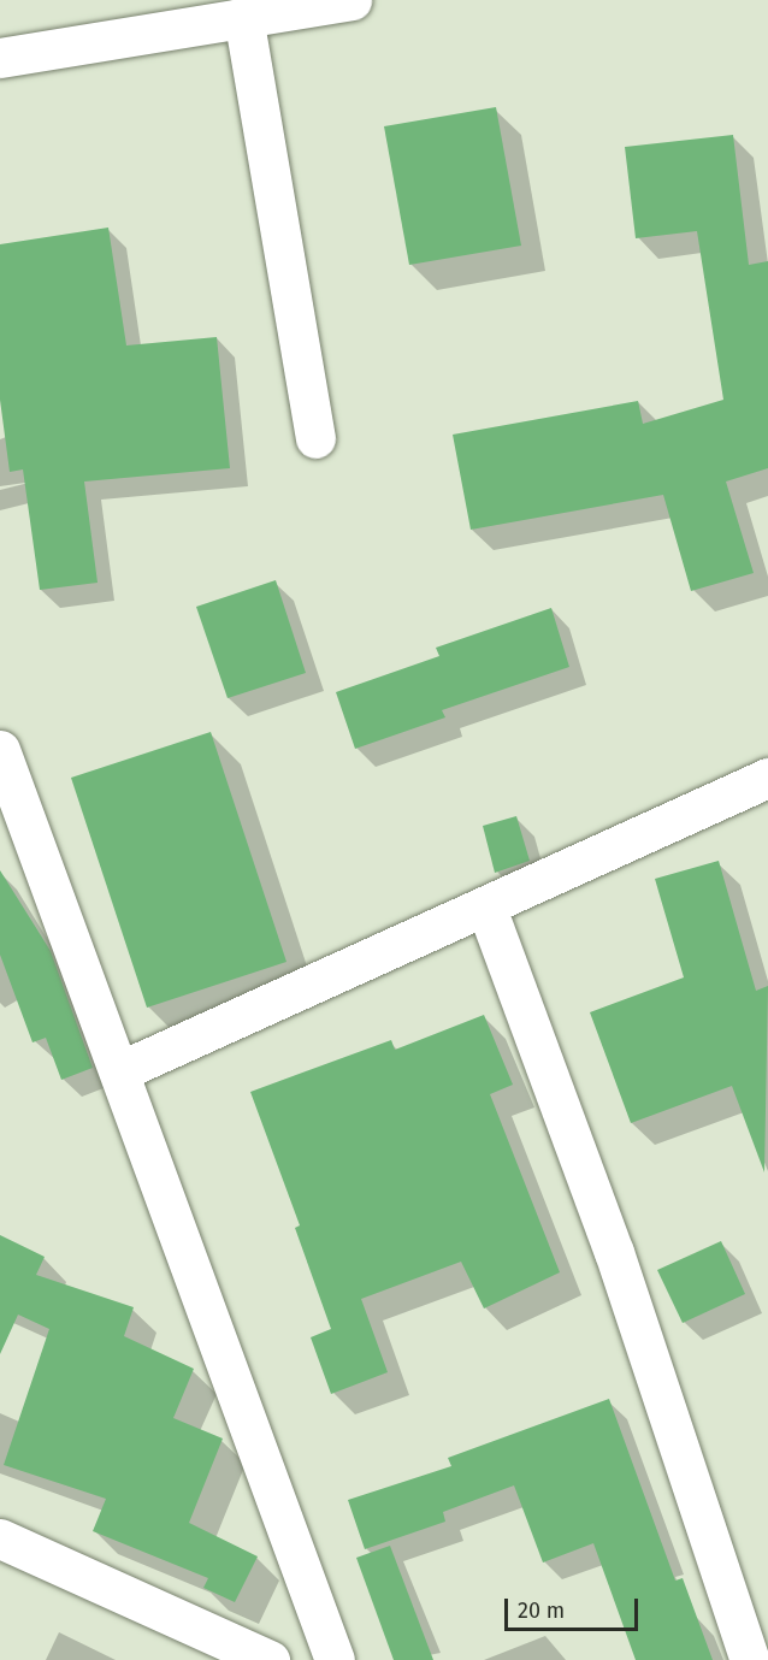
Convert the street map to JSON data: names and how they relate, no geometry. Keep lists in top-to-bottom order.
{
  "scale_bar": "20 m"
}
